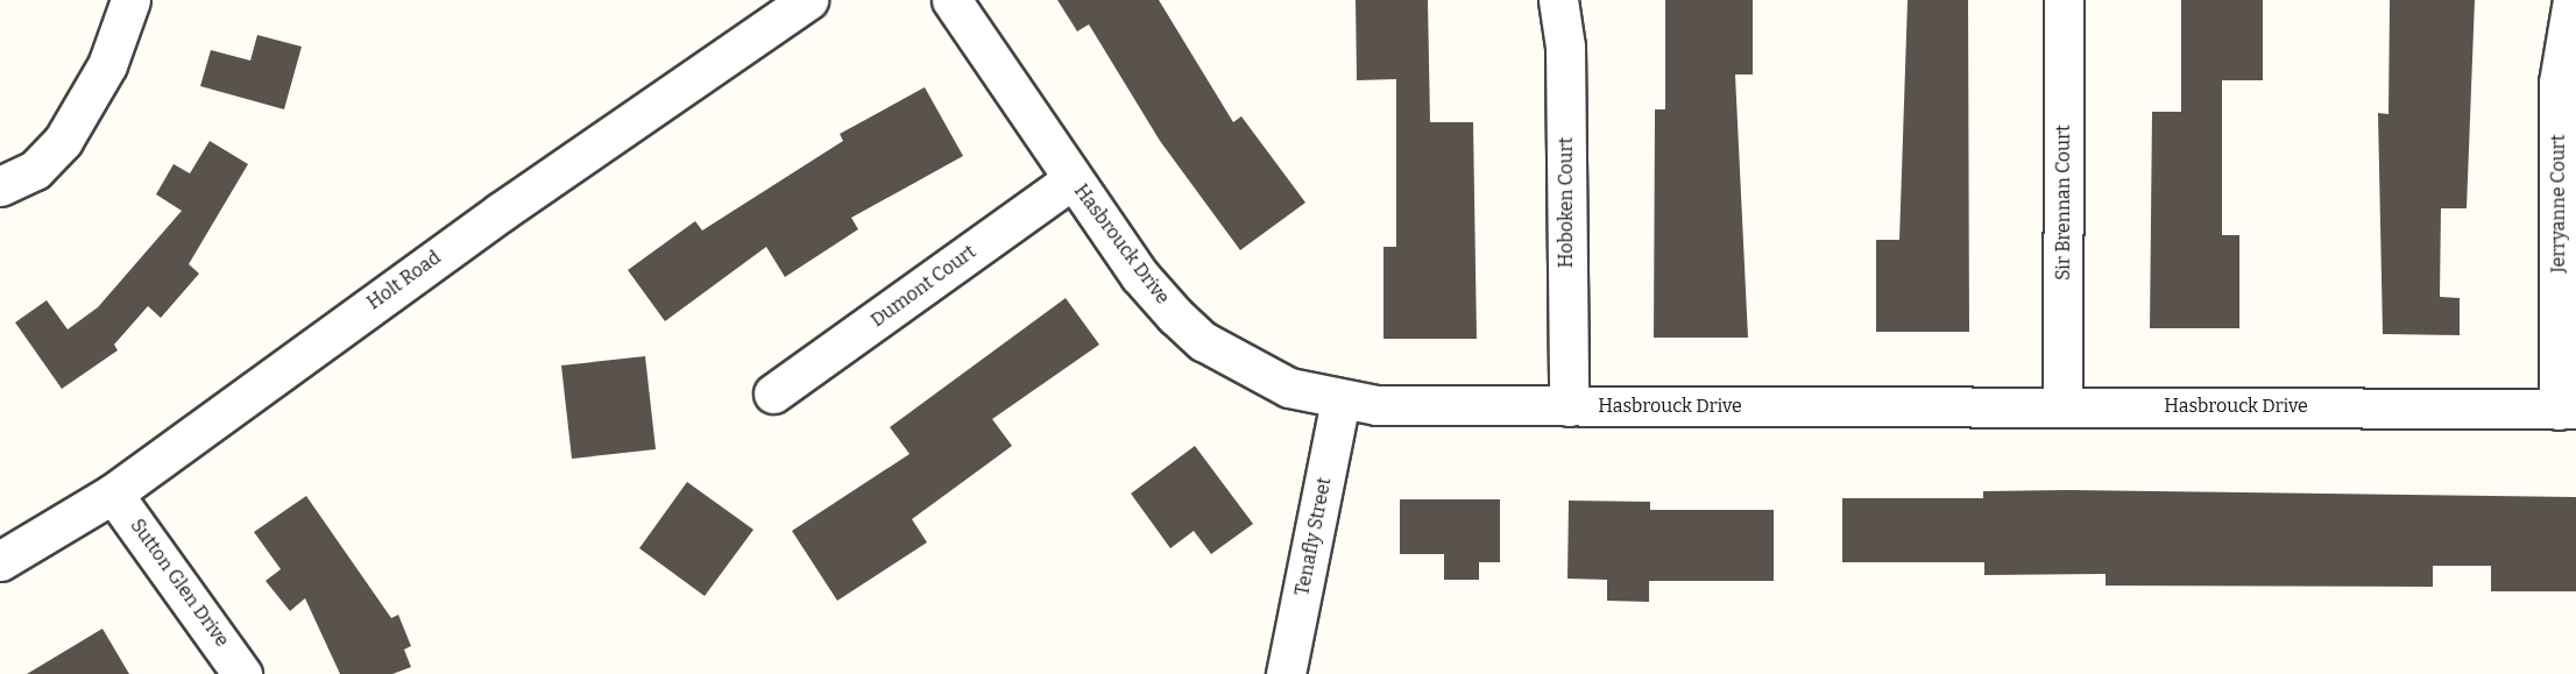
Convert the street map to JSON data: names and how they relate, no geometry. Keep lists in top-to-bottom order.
{
  "streets": {
    "street": [
      "Hoboken Court",
      "Sir Brennan Court",
      "Jerryanne Court",
      "Hasbrouck Drive",
      "Holt Road",
      "Dumont Court",
      "Tenafly Street",
      "Sutton Glen Drive"
    ]
  },
  "crossings": [
    ["Hoboken Court", "Hasbrouck Drive"],
    ["Sir Brennan Court", "Hasbrouck Drive"],
    ["Jerryanne Court", "Hasbrouck Drive"],
    ["Hasbrouck Drive", "Dumont Court"],
    ["Hasbrouck Drive", "Tenafly Street"],
    ["Holt Road", "Sutton Glen Drive"]
  ]
}
